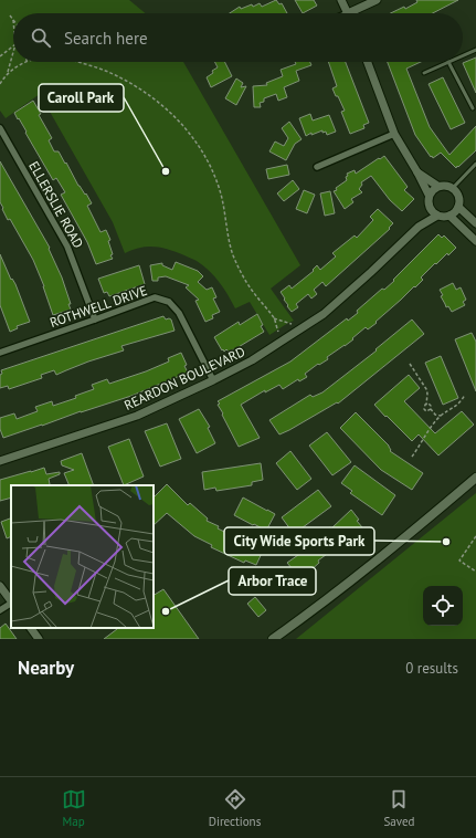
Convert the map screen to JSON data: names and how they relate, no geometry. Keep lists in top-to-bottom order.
{
  "streets": {
    "street": ["ELLERSLIE ROAD", "ROTHWELL DRIVE", "REARDON BOULEVARD"]
  },
  "crossings": [
    ["ELLERSLIE ROAD", "ROTHWELL DRIVE"],
    ["ROTHWELL DRIVE", "REARDON BOULEVARD"]
  ],
  "places": ["Caroll Park", "City Wide Sports Park", "Arbor Trace"],
  "page": {
    "search": "Search here",
    "heading": ["Nearby", "0 results"],
    "nav": ["Map", "Directions", "Saved"]
  }
}
